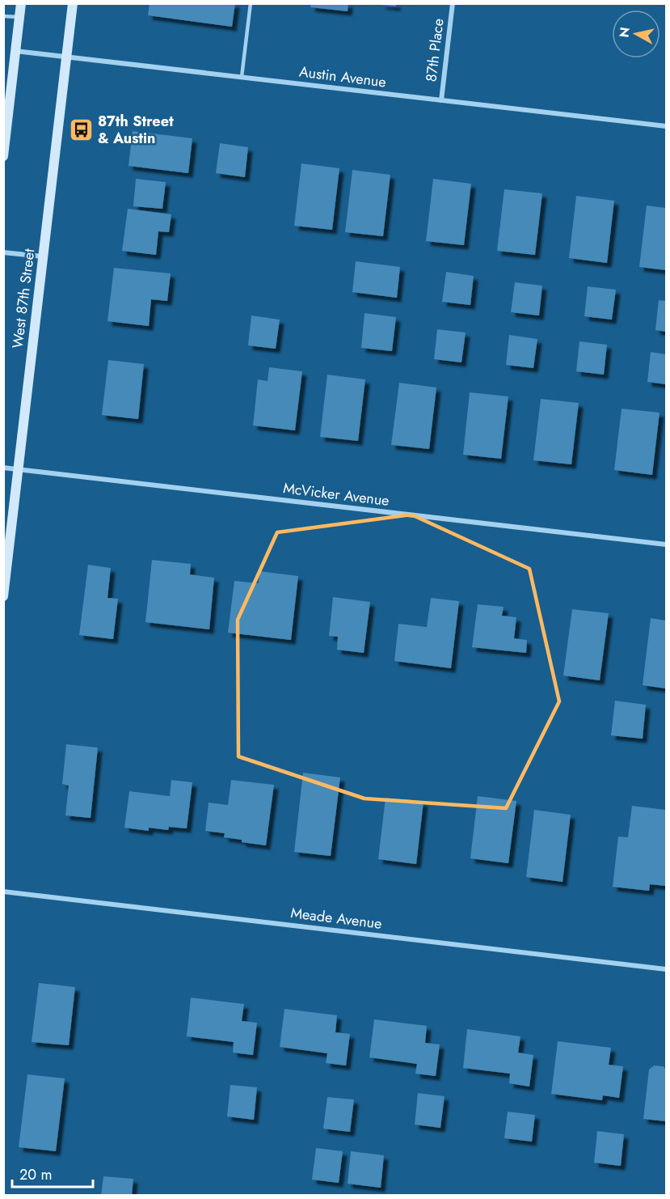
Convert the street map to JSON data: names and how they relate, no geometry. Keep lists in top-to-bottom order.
{
  "streets": {
    "main road": ["West 87th Street"],
    "street": [
      "87th Place",
      "Austin Avenue",
      "McVicker Avenue",
      "Meade Avenue"
    ]
  },
  "crossings": [
    ["87th Place", "Austin Avenue"],
    ["Austin Avenue", "West 87th Street"],
    ["West 87th Street", "McVicker Avenue"]
  ],
  "places": {
    "bus stop": ["87th Street & Austin"]
  },
  "scale_bar": "20 m",
  "north": "left"
}
